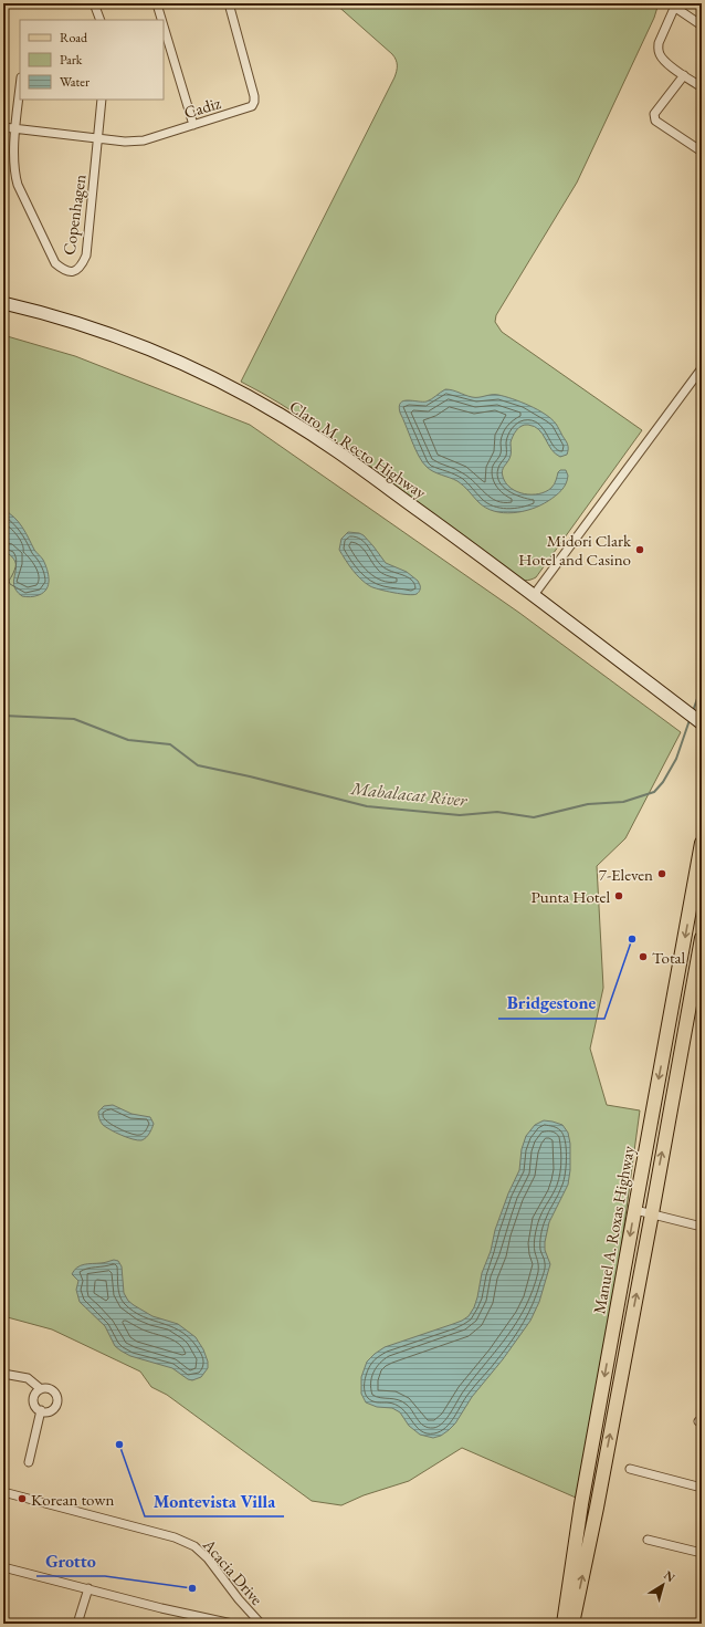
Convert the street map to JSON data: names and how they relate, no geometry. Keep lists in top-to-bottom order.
{
  "streets": {
    "main road": ["Claro M. Recto Highway", "Manuel A. Roxas Highway"],
    "street": ["Cadiz", "Copenhagen", "Acacia Drive"]
  },
  "crossings": [
    ["Cadiz", "Copenhagen"]
  ],
  "water": ["Mabalacat River"],
  "places": [
    "Midori Clark Hotel and Casino",
    "7-Eleven",
    "Punta Hotel",
    "Bridgestone",
    "Total",
    "Montevista Villa",
    "Korean town",
    "Grotto"
  ],
  "legend": ["Road", "Park", "Water"],
  "north": "top right"
}
